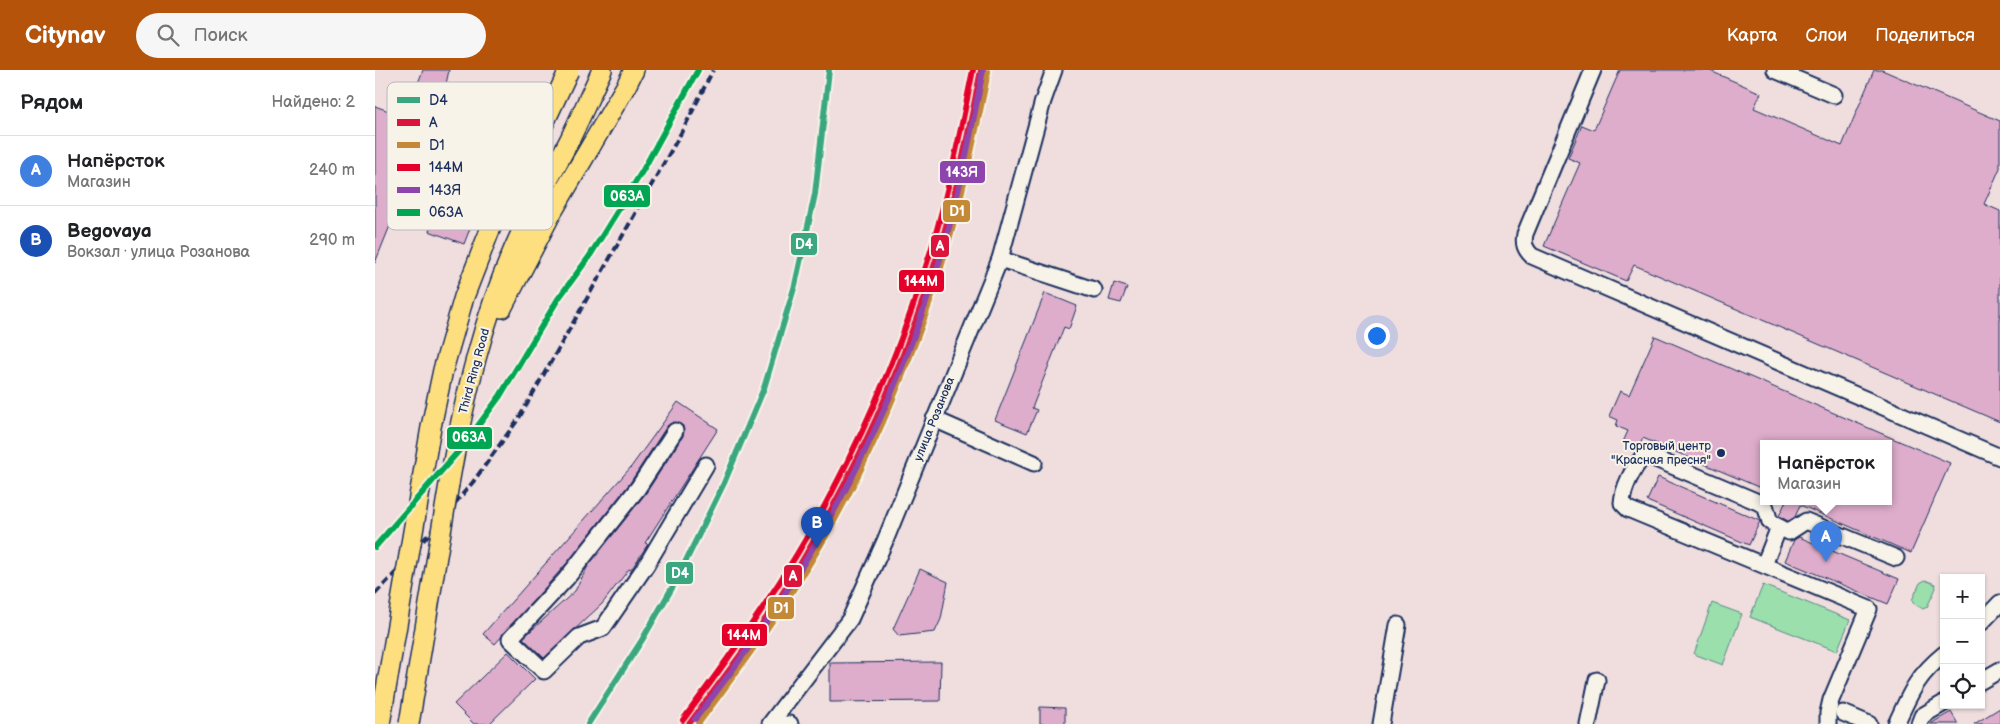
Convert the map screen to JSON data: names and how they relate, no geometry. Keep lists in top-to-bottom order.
{
  "streets": {
    "main road": ["Third Ring Road"],
    "street": ["улица Розанова"]
  },
  "places": ["Торговый центр \"Красная пресня\""],
  "lines": [
    "transit line D4",
    "transit line A",
    "transit line 144М",
    "transit line 143Я",
    "transit line 063А",
    "transit line D1"
  ],
  "legend": [
    "D4",
    "A",
    "D1",
    "144М",
    "143Я",
    "063А"
  ],
  "page": {
    "header": "Citynav",
    "search": "Поиск",
    "nav": ["Карта", "Слои", "Поделиться"],
    "heading": ["Рядом", "Найдено: 2"],
    "list": [
      {
        "mark": "A",
        "name": "Напёрсток",
        "note": "Магазин",
        "value": "240 m"
      },
      {
        "mark": "B",
        "name": "Begovaya",
        "note": "Вокзал · улица Розанова",
        "value": "290 m"
      }
    ],
    "popup": ["Напёрсток", "Магазин"],
    "pins": ["B", "A"],
    "map_buttons": ["+", "−"]
  }
}
